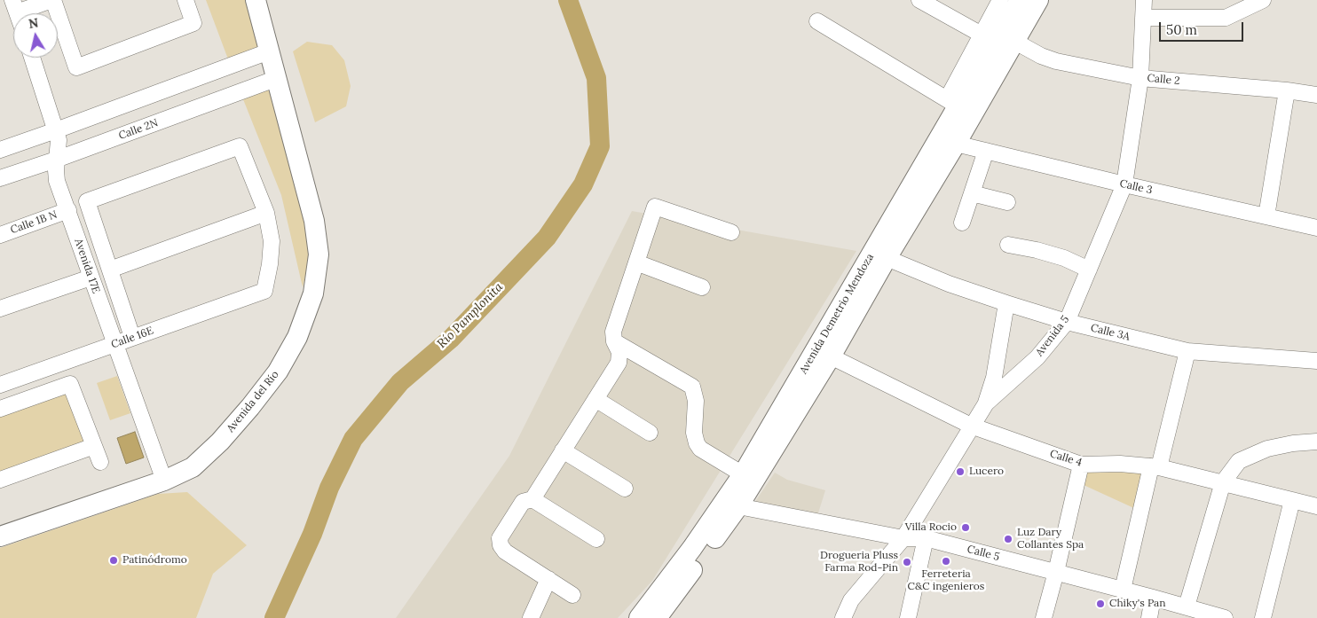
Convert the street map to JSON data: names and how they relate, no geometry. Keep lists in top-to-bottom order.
{
  "streets": {
    "main road": ["Avenida Demetrio Mendoza", "Avenida del Río"],
    "street": [
      "Calle 2",
      "Calle 2N",
      "Calle 3",
      "Calle 1B N",
      "Avenida 17E",
      "Calle 3A",
      "Avenida 5",
      "Calle 16E",
      "Calle 4",
      "Calle 5"
    ]
  },
  "crossings": [
    ["Calle 2", "Avenida Demetrio Mendoza"],
    ["Calle 2", "Avenida 5"],
    ["Calle 2N", "Avenida 17E"],
    ["Calle 2N", "Avenida del Río"],
    ["Calle 3", "Avenida Demetrio Mendoza"],
    ["Calle 3", "Avenida 5"],
    ["Calle 1B N", "Avenida 17E"],
    ["Avenida 17E", "Calle 16E"],
    ["Avenida 17E", "Avenida del Río"],
    ["Avenida Demetrio Mendoza", "Calle 3A"],
    ["Avenida Demetrio Mendoza", "Calle 4"],
    ["Avenida Demetrio Mendoza", "Calle 5"],
    ["Calle 3A", "Avenida 5"],
    ["Avenida 5", "Calle 4"],
    ["Avenida 5", "Calle 5"]
  ],
  "water": ["Río Pamplonita"],
  "places": [
    "Lucero",
    "Villa Rocio",
    "Luz Dary Collantes Spa",
    "Patinódromo",
    "Ferreteria C&C ingenieros",
    "Drogueria Pluss Farma Rod-Pin",
    "Chiky's Pan"
  ],
  "scale_bar": "50 m",
  "north": "top"
}
